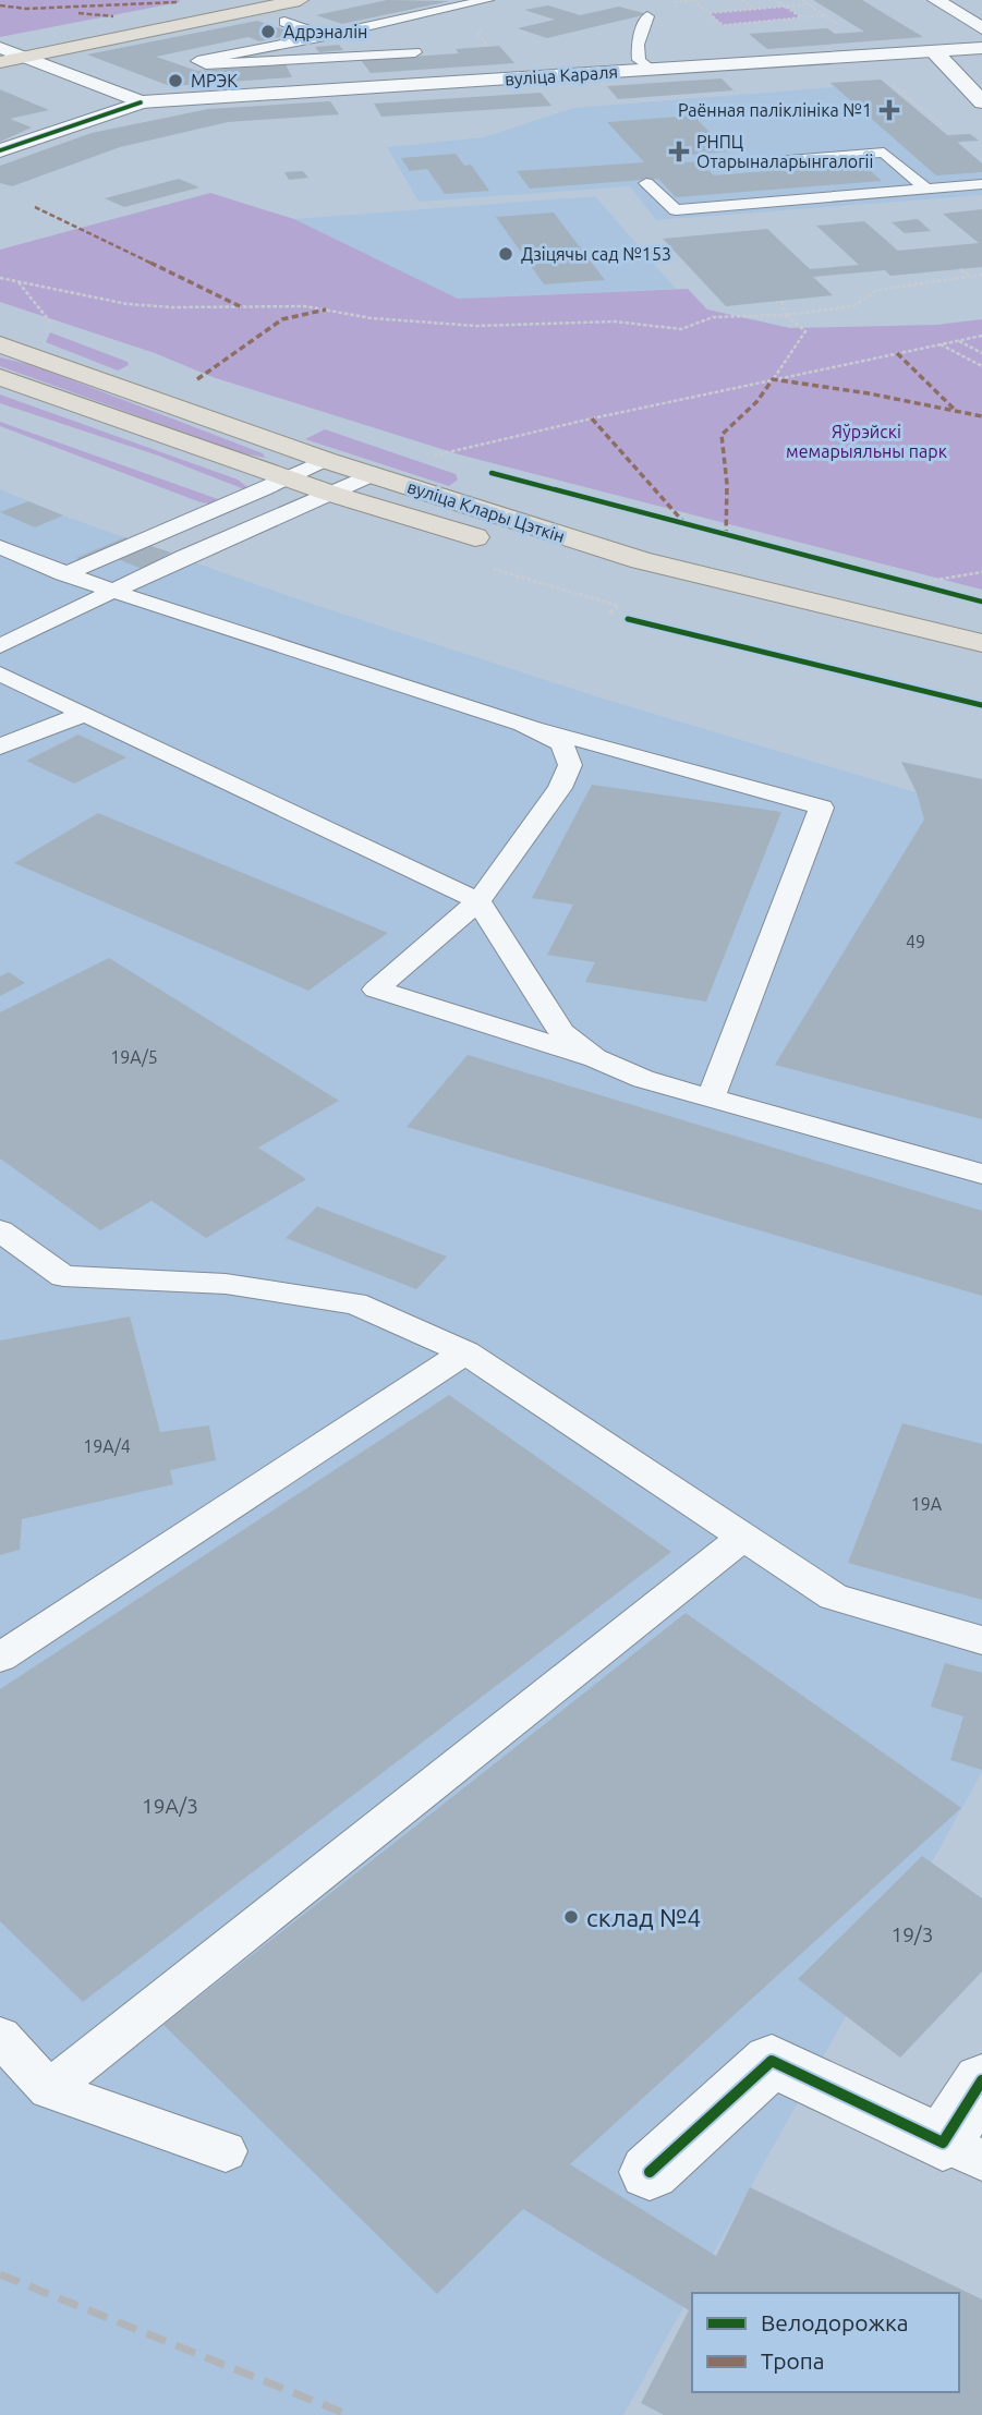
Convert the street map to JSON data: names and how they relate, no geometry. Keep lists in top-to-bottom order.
{
  "streets": {
    "main road": ["вуліца Караля", "вуліца Клары Цэткін"]
  },
  "parks": ["Яўрэйскі мемарыяльны парк"],
  "places": {
    "other": [
      "Адрэналін",
      "МРЭК",
      "Дзіцячы сад №153",
      "склад №4"
    ],
    "health": ["Раённая паліклініка №1", "РНПЦ Отарыналарынгалогіі"]
  },
  "house_numbers": [
    "49",
    "19А/5",
    "19А/4",
    "19А",
    "19А/3",
    "19/3"
  ],
  "legend": ["Велодорожка", "Тропа"]
}
